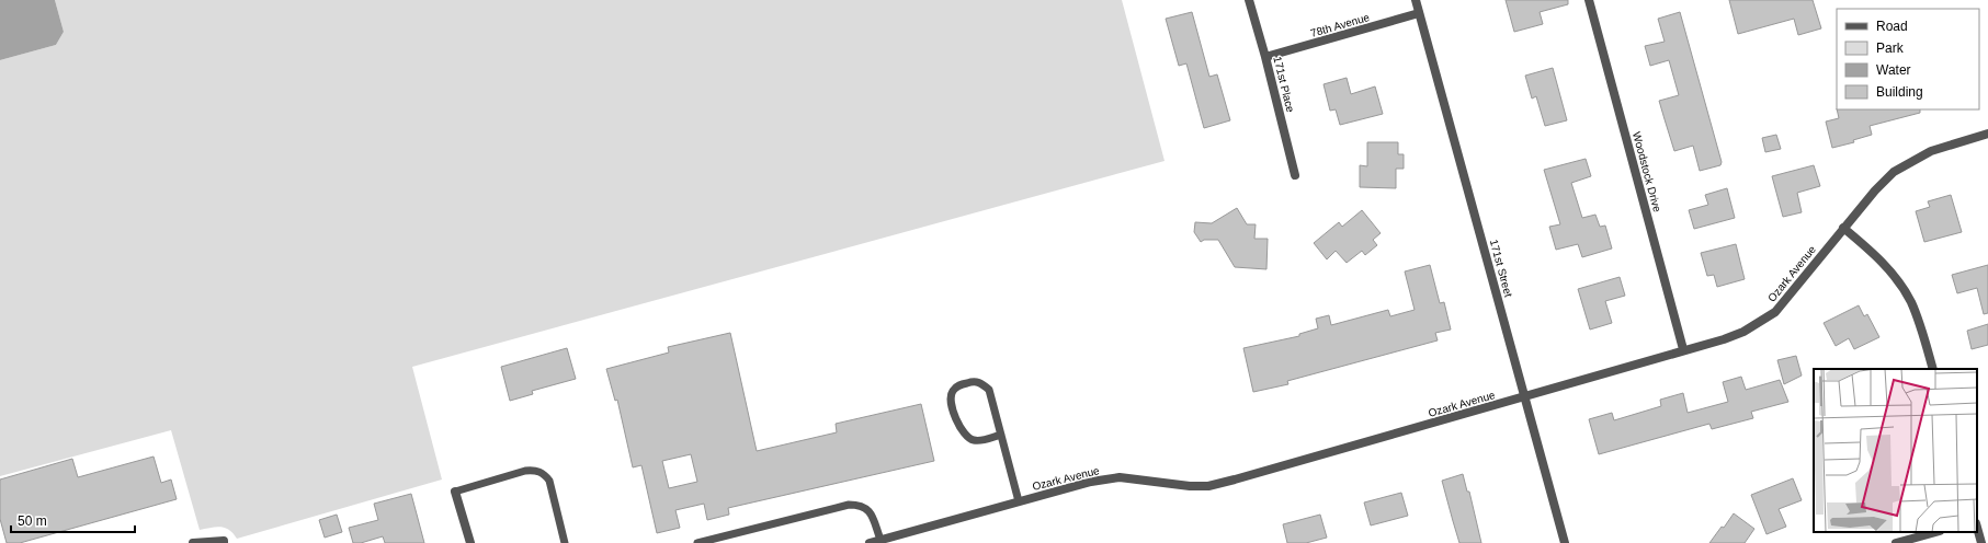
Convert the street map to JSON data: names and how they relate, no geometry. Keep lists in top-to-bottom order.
{
  "streets": {
    "street": [
      "78th Avenue",
      "171st Place",
      "Woodstock Drive",
      "171st Street",
      "Ozark Avenue"
    ]
  },
  "crossings": [
    ["78th Avenue", "171st Place"],
    ["78th Avenue", "171st Street"],
    ["Woodstock Drive", "Ozark Avenue"],
    ["171st Street", "Ozark Avenue"]
  ],
  "legend": [
    "Road",
    "Park",
    "Water",
    "Building"
  ],
  "scale_bar": "50 m"
}
